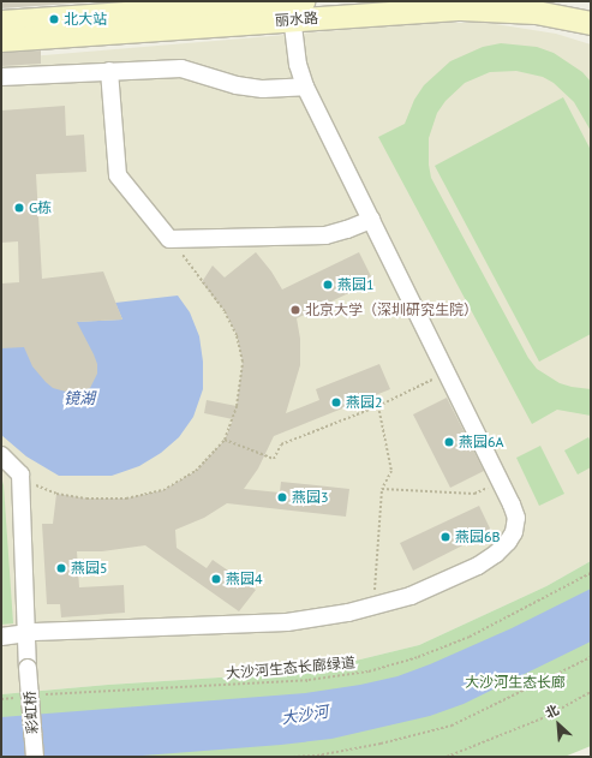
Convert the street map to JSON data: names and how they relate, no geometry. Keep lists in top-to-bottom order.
{
  "streets": {
    "main road": ["丽水路"],
    "street": ["彩虹桥"],
    "path": ["大沙河生态长廊绿道"]
  },
  "water": ["镜湖", "大沙河"],
  "parks": ["大沙河生态长廊"],
  "places": [
    "北大站",
    "G栋",
    "燕园1",
    "北京大学（深圳研究生院）",
    "燕园2",
    "燕园6A",
    "燕园3",
    "燕园6B",
    "燕园5",
    "燕园4"
  ],
  "north": "top left"
}
